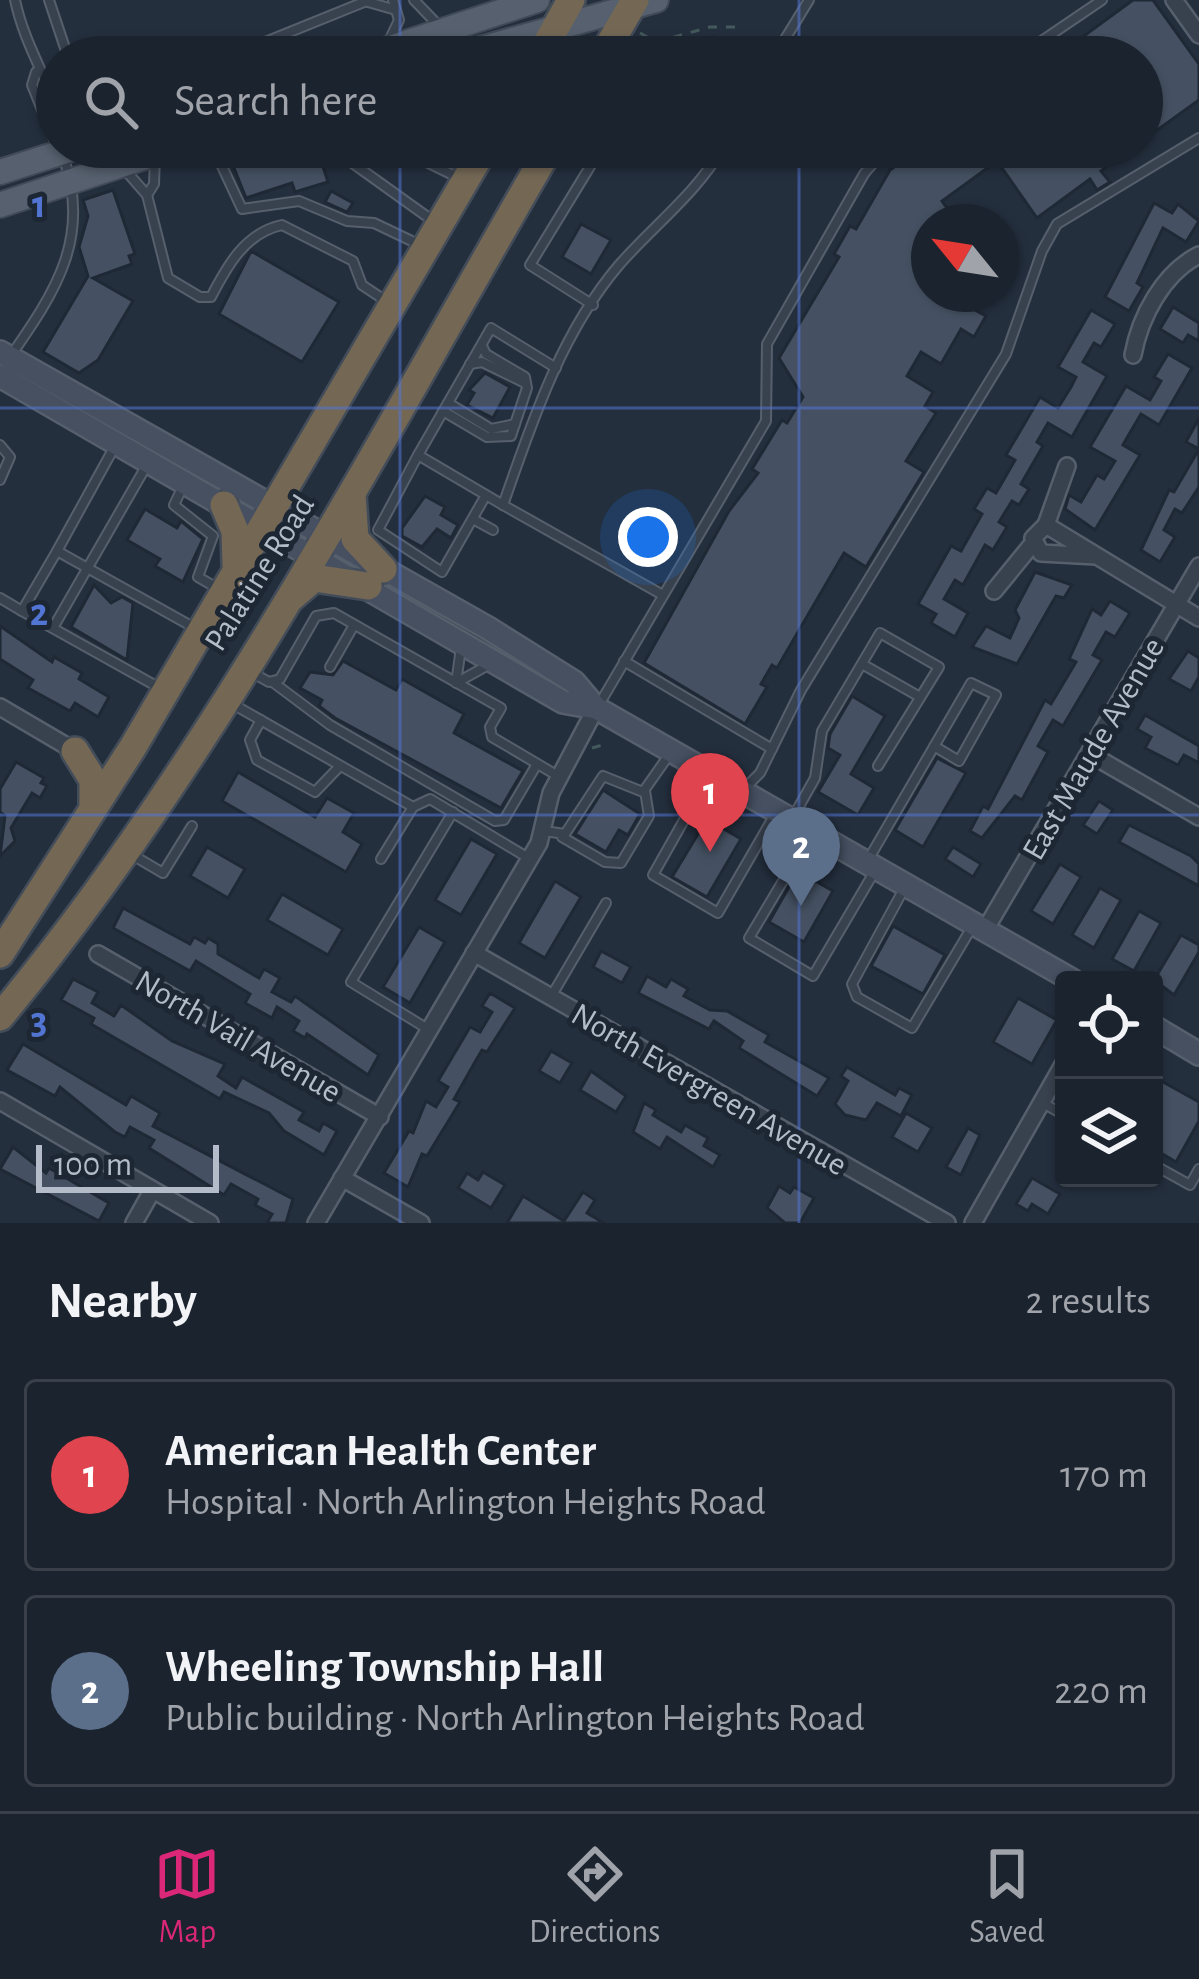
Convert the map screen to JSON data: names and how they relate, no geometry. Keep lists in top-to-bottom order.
{
  "streets": {
    "highway": ["Palatine Road"],
    "street": ["East Maude Avenue", "North Vail Avenue", "North Evergreen Avenue"]
  },
  "scale_bar": "100 m",
  "north": "top left",
  "page": {
    "search": "Search here",
    "pins": ["1", "2"],
    "scale": "100 m",
    "heading": ["Nearby", "2 results"],
    "list": [
      {
        "mark": "1",
        "name": "American Health Center",
        "note": "Hospital · North Arlington Heights Road",
        "value": "170 m"
      },
      {
        "mark": "2",
        "name": "Wheeling Township Hall",
        "note": "Public building · North Arlington Heights Road",
        "value": "220 m"
      }
    ],
    "nav": ["Map", "Directions", "Saved"]
  },
  "grid": {
    "rows": ["1", "2", "3"]
  }
}
